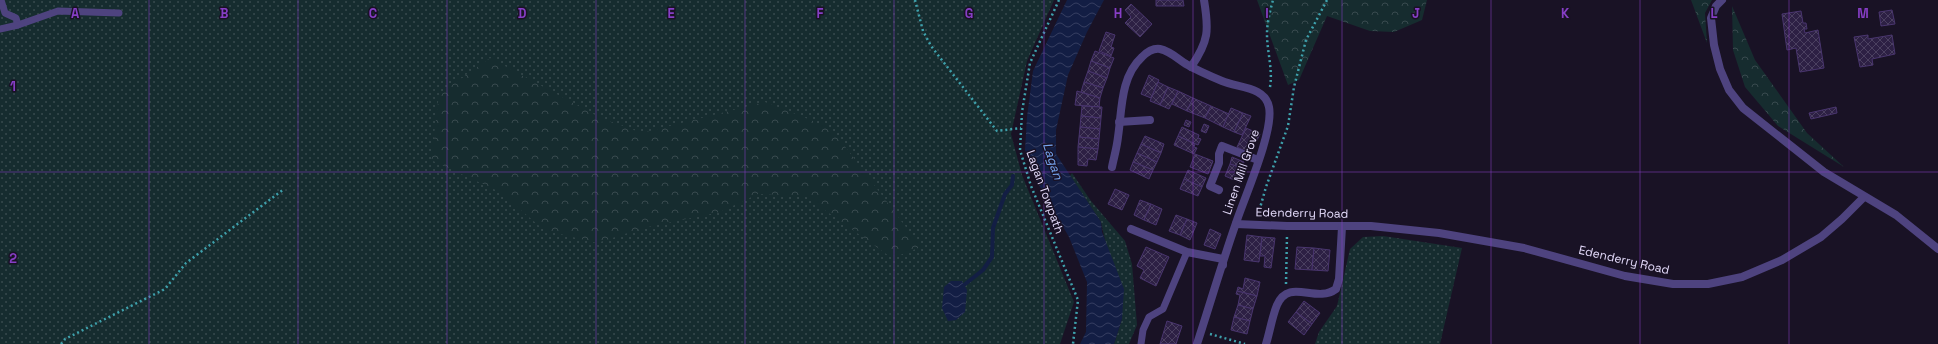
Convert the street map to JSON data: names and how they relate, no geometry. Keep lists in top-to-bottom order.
{
  "streets": {
    "street": ["Linen Mill Grove", "Edenderry Road"],
    "path": ["Lagan Towpath"]
  },
  "crossings": [
    ["Linen Mill Grove", "Edenderry Road"]
  ],
  "water": ["Lagan"],
  "grid": {
    "columns": [
      "A",
      "B",
      "C",
      "D",
      "E",
      "F",
      "G",
      "H",
      "I",
      "J",
      "K",
      "L",
      "M"
    ],
    "rows": ["1", "2"]
  }
}
